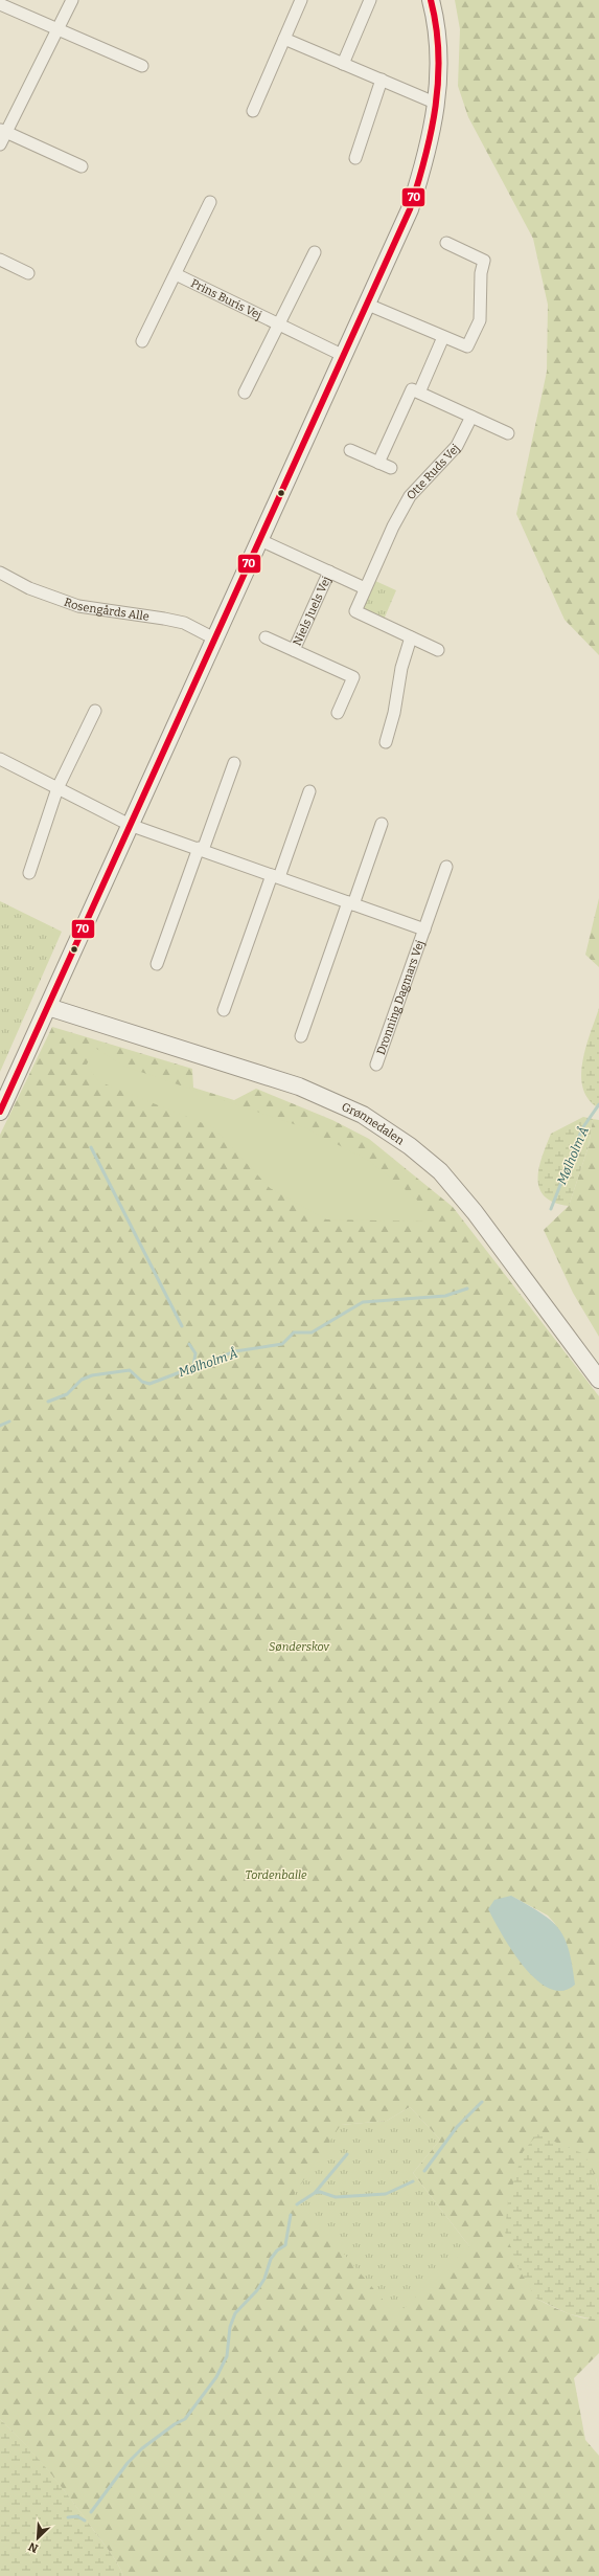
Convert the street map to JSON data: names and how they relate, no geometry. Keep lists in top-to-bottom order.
{
  "streets": {
    "street": [
      "Prins Buris Vej",
      "Otte Ruds Vej",
      "Rosengårds Alle",
      "Niels Juels Vej",
      "Dronning Dagmars Vej",
      "Grønnedalen"
    ]
  },
  "crossings": [
    ["Otte Ruds Vej", "Niels Juels Vej"]
  ],
  "water": ["Mølholm Å"],
  "parks": ["Sønderskov", "Tordenballe"],
  "lines": ["transit line 70"],
  "north": "bottom left"
}
